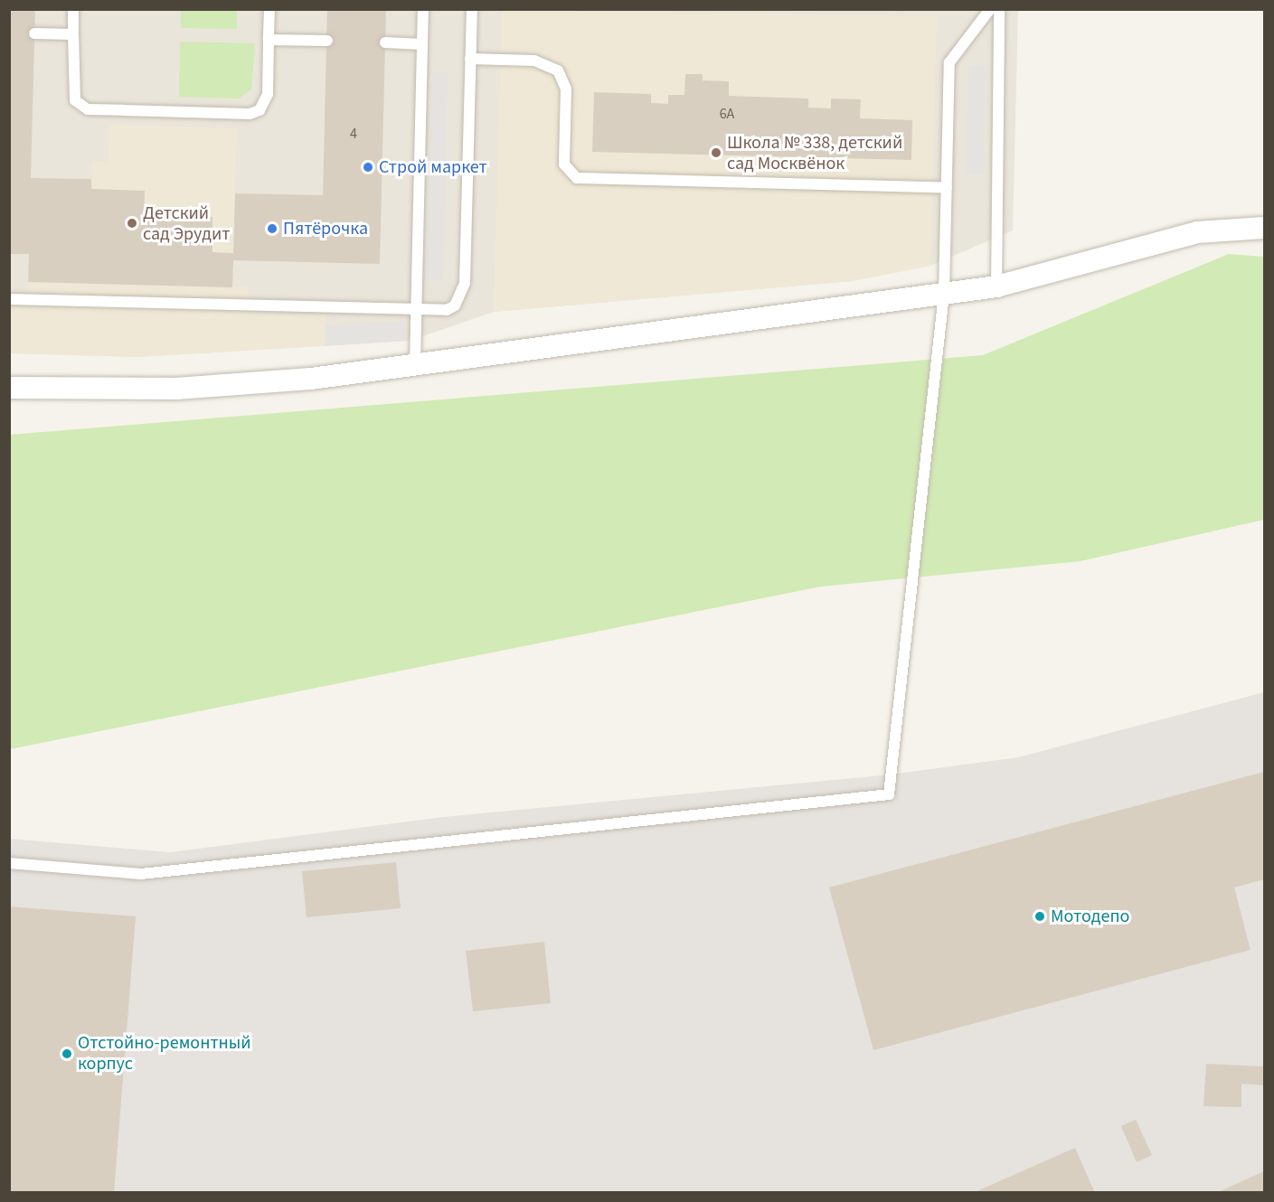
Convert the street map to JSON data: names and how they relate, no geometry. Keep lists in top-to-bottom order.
{
  "places": [
    "Школа № 338, детский сад Москвёнок",
    "Строй маркет",
    "Детский сад Эрудит",
    "Пятёрочка",
    "Мотодепо",
    "Отстойно-ремонтный корпус"
  ],
  "house_numbers": ["6А", "4"]
}
